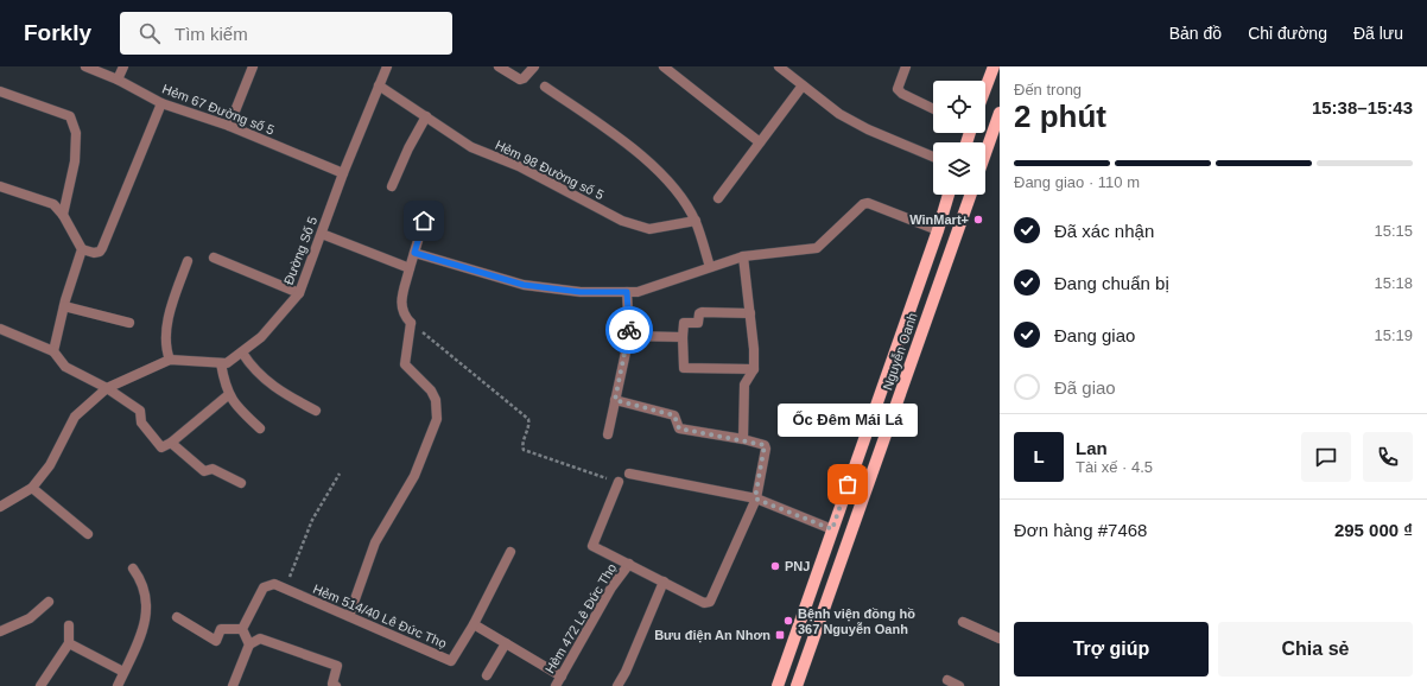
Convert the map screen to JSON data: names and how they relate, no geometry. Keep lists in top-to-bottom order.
{
  "streets": {
    "main road": ["Nguyễn Oanh"],
    "street": [
      "Hẻm 67 Đường số 5",
      "Hẻm 98 Đường số 5",
      "Đường Số 5",
      "Hẻm 514/40 Lê Đức Thọ",
      "Hẻm 472 Lê Đức Thọ"
    ]
  },
  "crossings": [
    ["Hẻm 67 Đường số 5", "Đường Số 5"],
    ["Hẻm 98 Đường số 5", "Đường Số 5"]
  ],
  "places": {
    "other": [
      "WinMart+",
      "Ốc Đêm Mái Lá",
      "PNJ",
      "Bệnh viện đồng hồ 367 Nguyễn Oanh"
    ],
    "transit": ["Bưu điện An Nhơn"]
  },
  "page": {
    "header": "Forkly",
    "search": "Tìm kiếm",
    "nav": ["Bản đồ", "Chỉ đường", "Đã lưu"],
    "heading": ["2 phút", "Đến trong", "15:38–15:43"],
    "panel": [
      "Lan",
      "Tài xế · 4.5",
      "Đơn hàng #7468",
      "295 000 ₫"
    ],
    "bar": "Đang giao · 110 m",
    "list": [
      ["Đã xác nhận", "15:15"],
      ["Đang chuẩn bị", "15:18"],
      ["Đang giao", "15:19"],
      "Đã giao"
    ],
    "bubble": "Ốc Đêm Mái Lá",
    "round": "L",
    "buttons": ["Trợ giúp", "Chia sẻ"]
  }
}
